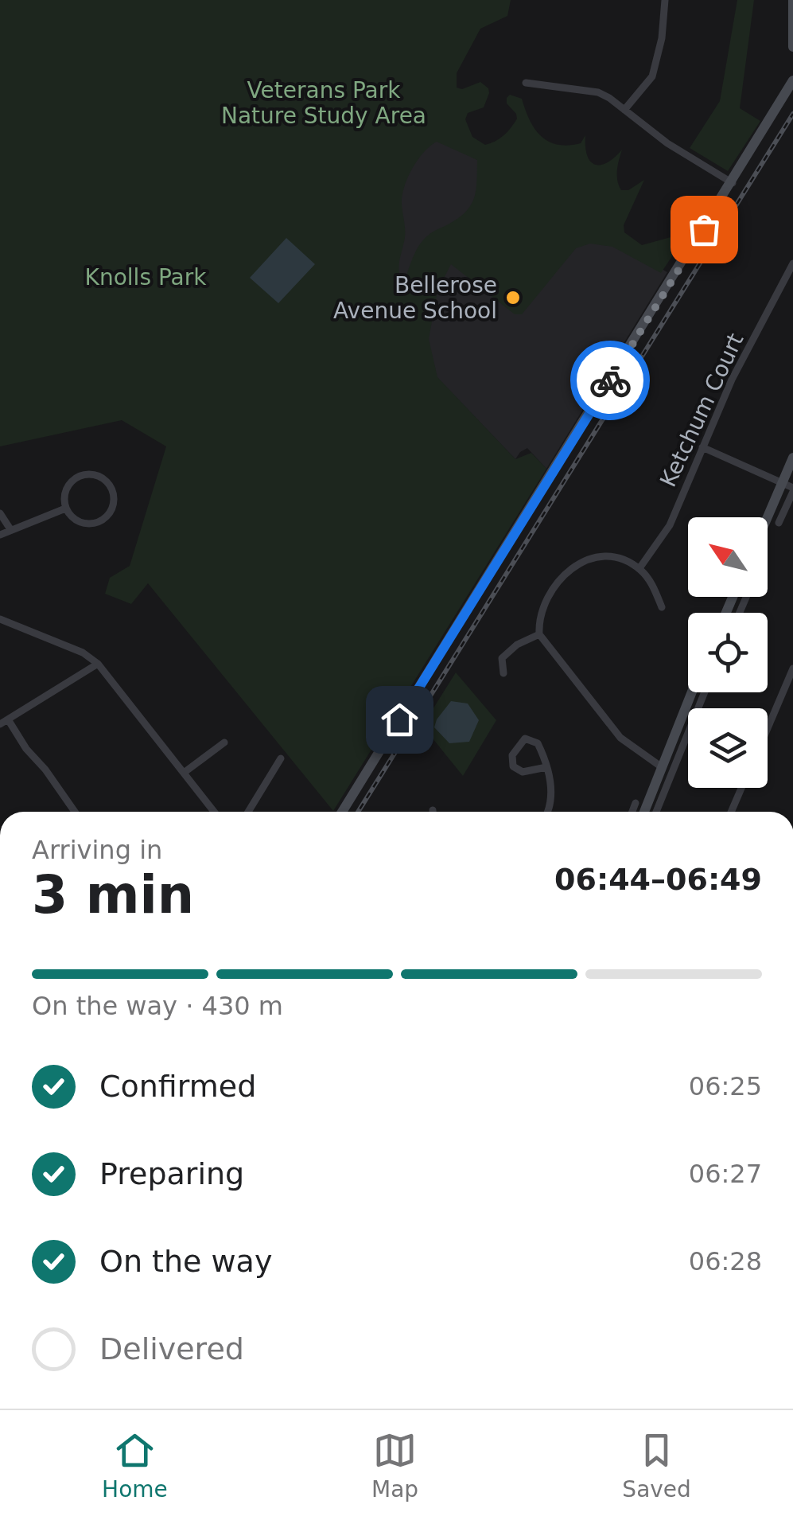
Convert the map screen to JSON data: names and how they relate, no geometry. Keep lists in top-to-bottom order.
{
  "streets": {
    "street": ["Ketchum Court"]
  },
  "parks": ["Veterans Park Nature Study Area", "Knolls Park"],
  "places": ["Bellerose Avenue School"],
  "north": "top left",
  "page": {
    "heading": ["3 min", "Arriving in", "06:44–06:49"],
    "bar": "On the way · 430 m",
    "list": [
      ["Confirmed", "06:25"],
      ["Preparing", "06:27"],
      ["On the way", "06:28"],
      "Delivered"
    ],
    "tabs": ["Home", "Map", "Saved"]
  }
}
